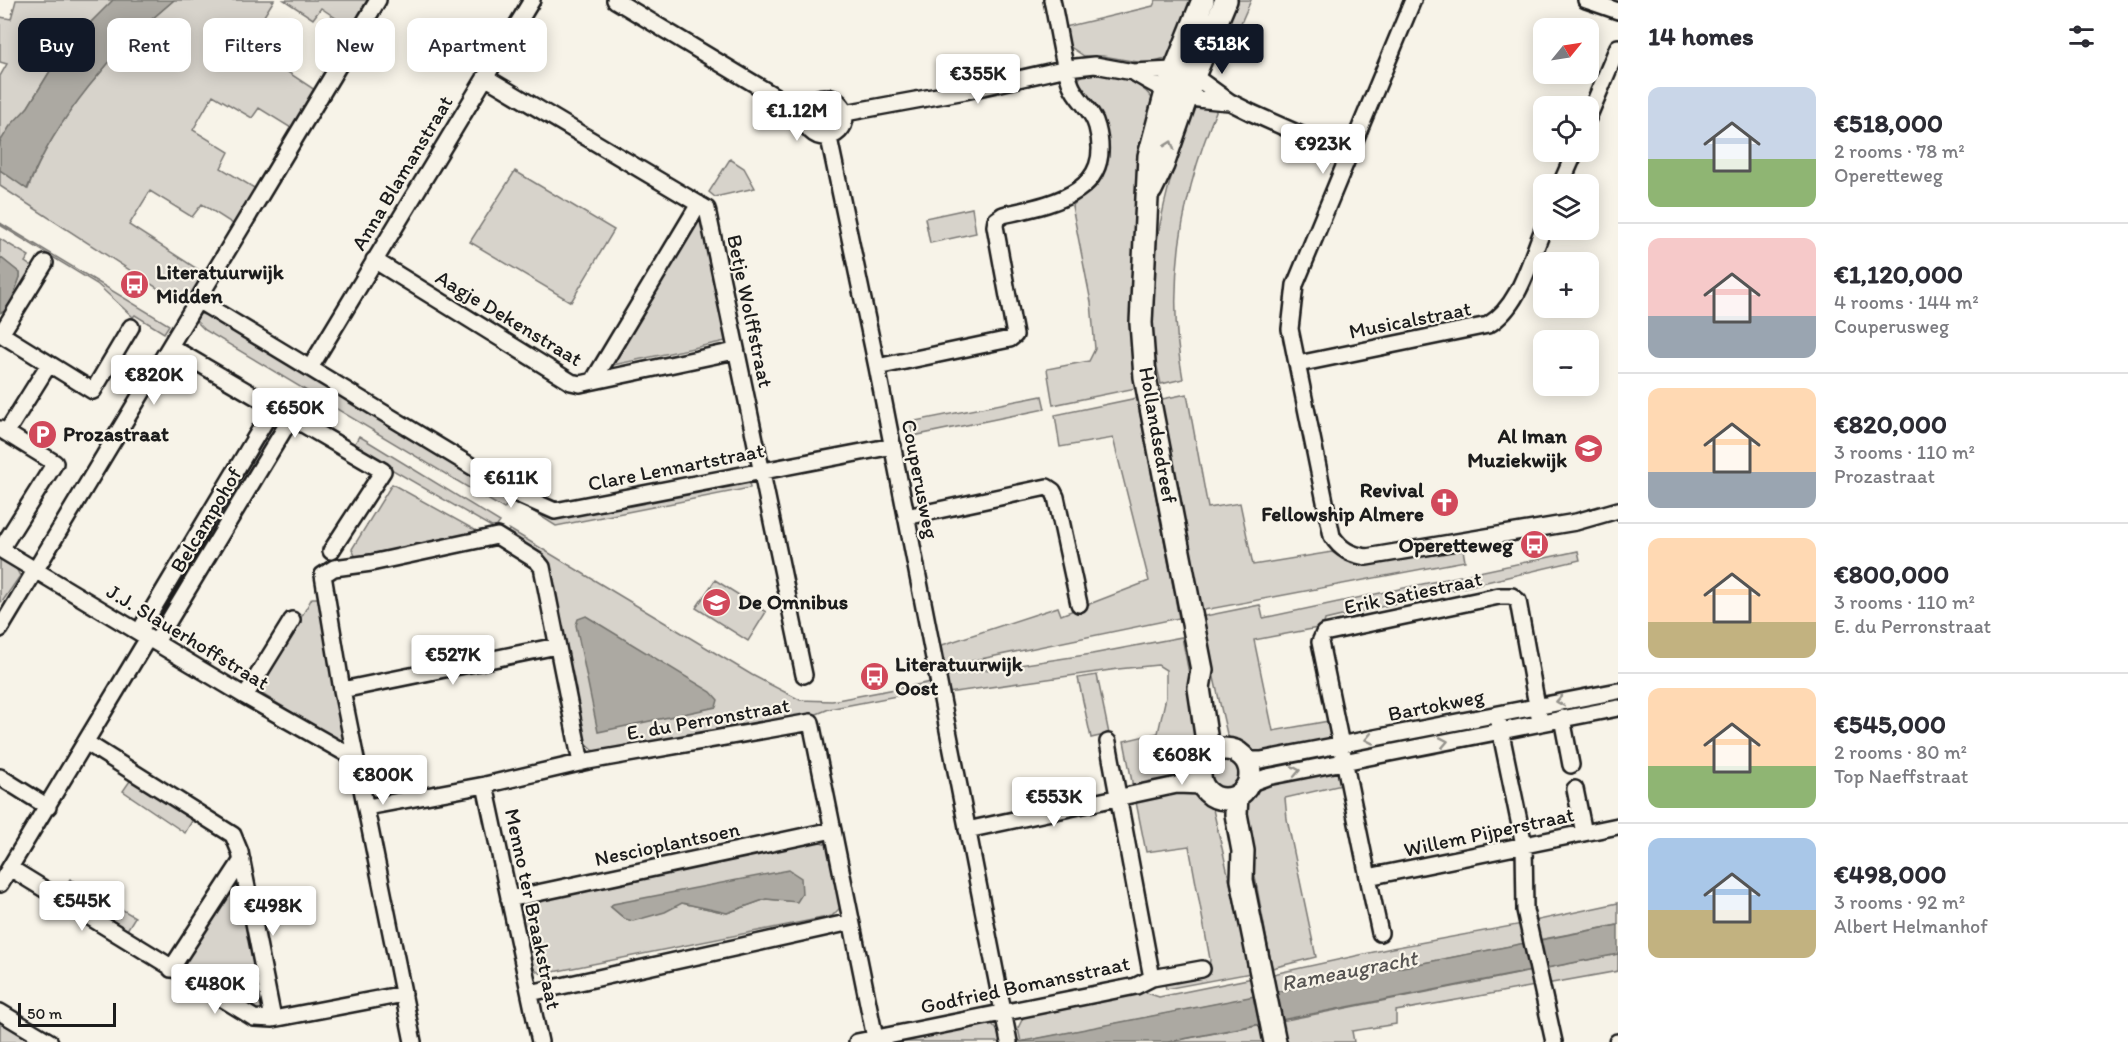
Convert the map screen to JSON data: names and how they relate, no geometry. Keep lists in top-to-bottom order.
{
  "streets": {
    "main road": ["Hollandsedreef"],
    "street": [
      "Anna Blamanstraat",
      "Betje Wolffstraat",
      "Aagje Dekenstraat",
      "Musicalstraat",
      "Clare Lennartstraat",
      "Couperusweg",
      "Belcampohof",
      "Erik Satiestraat",
      "J.J. Slauerhoffstraat",
      "Bartokweg",
      "E. du Perronstraat",
      "Willem Pijperstraat",
      "Nescioplantsoen",
      "Menno ter Braakstraat",
      "Godfried Bomansstraat"
    ]
  },
  "crossings": [
    ["Anna Blamanstraat", "Aagje Dekenstraat"],
    ["Anna Blamanstraat", "Clare Lennartstraat"],
    ["Betje Wolffstraat", "Aagje Dekenstraat"],
    ["Betje Wolffstraat", "Clare Lennartstraat"],
    ["Hollandsedreef", "Bartokweg"],
    ["Clare Lennartstraat", "Couperusweg"],
    ["Couperusweg", "Godfried Bomansstraat"],
    ["Belcampohof", "J.J. Slauerhoffstraat"],
    ["Erik Satiestraat", "Bartokweg"],
    ["E. du Perronstraat", "Nescioplantsoen"],
    ["E. du Perronstraat", "Menno ter Braakstraat"],
    ["E. du Perronstraat", "Godfried Bomansstraat"],
    ["Nescioplantsoen", "Menno ter Braakstraat"]
  ],
  "water": ["Rameaugracht"],
  "places": {
    "bus stop": ["Literatuurwijk Midden", "Operetteweg", "Literatuurwijk Oost"],
    "parking": ["Prozastraat"],
    "school or university": ["Al Iman Muziekwijk", "De Omnibus"],
    "church": ["Revival Fellowship Almere"]
  },
  "scale_bar": "50 m",
  "north": "top right",
  "page": {
    "heading": "14 homes",
    "map_buttons": ["+", "−"],
    "chip": [
      "Buy",
      "Rent",
      "Filters",
      "New",
      "Apartment"
    ],
    "price": [
      "€518K",
      "€355K",
      "€1.12M",
      "€923K",
      "€820K",
      "€650K",
      "€611K",
      "€527K",
      "€608K",
      "€800K",
      "€553K",
      "€545K",
      "€498K",
      "€480K"
    ],
    "list": [
      {
        "name": "€518,000",
        "note": "2 rooms · 78 m² · Operetteweg"
      },
      {
        "name": "€1,120,000",
        "note": "4 rooms · 144 m² · Couperusweg"
      },
      {
        "name": "€820,000",
        "note": "3 rooms · 110 m² · Prozastraat"
      },
      {
        "name": "€800,000",
        "note": "3 rooms · 110 m² · E. du Perronstraat"
      },
      {
        "name": "€545,000",
        "note": "2 rooms · 80 m² · Top Naeffstraat"
      },
      {
        "name": "€498,000",
        "note": "3 rooms · 92 m² · Albert Helmanhof"
      }
    ],
    "scale": "50 m"
  }
}
